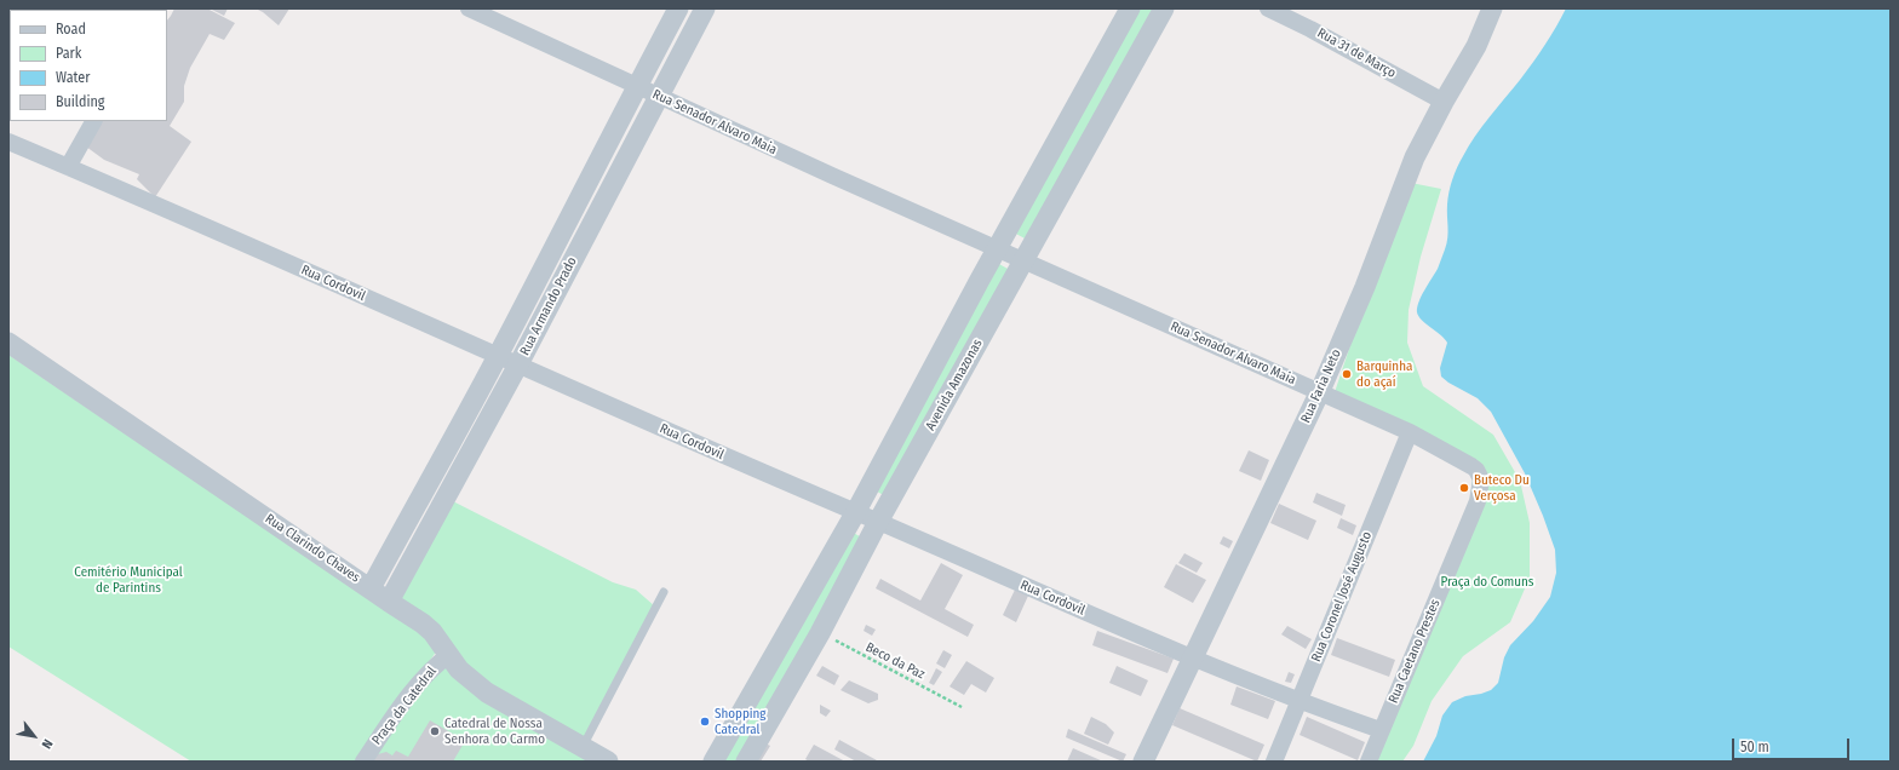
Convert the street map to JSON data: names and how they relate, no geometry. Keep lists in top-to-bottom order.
{
  "streets": {
    "street": [
      "Rua 31 de Março",
      "Rua Senador Alvaro Maia",
      "Rua Cordovil",
      "Rua Armando Prado",
      "Avenida Amazonas",
      "Rua Faria Neto",
      "Rua Clarindo Chaves",
      "Rua Coronel José Augusto",
      "Rua Caetano Prestes",
      "Praça da Catedral"
    ],
    "path": ["Beco da Paz"]
  },
  "crossings": [
    ["Rua 31 de Março", "Rua Faria Neto"],
    ["Rua Senador Alvaro Maia", "Rua Armando Prado"],
    ["Rua Senador Alvaro Maia", "Avenida Amazonas"],
    ["Rua Senador Alvaro Maia", "Rua Faria Neto"],
    ["Rua Senador Alvaro Maia", "Rua Coronel José Augusto"],
    ["Rua Senador Alvaro Maia", "Rua Caetano Prestes"],
    ["Rua Cordovil", "Rua Armando Prado"],
    ["Rua Cordovil", "Avenida Amazonas"],
    ["Rua Cordovil", "Rua Faria Neto"],
    ["Rua Cordovil", "Rua Coronel José Augusto"],
    ["Rua Cordovil", "Rua Caetano Prestes"],
    ["Rua Armando Prado", "Rua Clarindo Chaves"],
    ["Avenida Amazonas", "Beco da Paz"],
    ["Rua Clarindo Chaves", "Praça da Catedral"]
  ],
  "parks": ["Cemitério Municipal de Parintins", "Praça do Comuns"],
  "places": [
    "Barquinha do açaí",
    "Buteco Du Verçosa",
    "Shopping Catedral",
    "Catedral de Nossa Senhora do Carmo"
  ],
  "legend": [
    "Road",
    "Park",
    "Water",
    "Building"
  ],
  "scale_bar": "50 m",
  "north": "bottom right"
}
